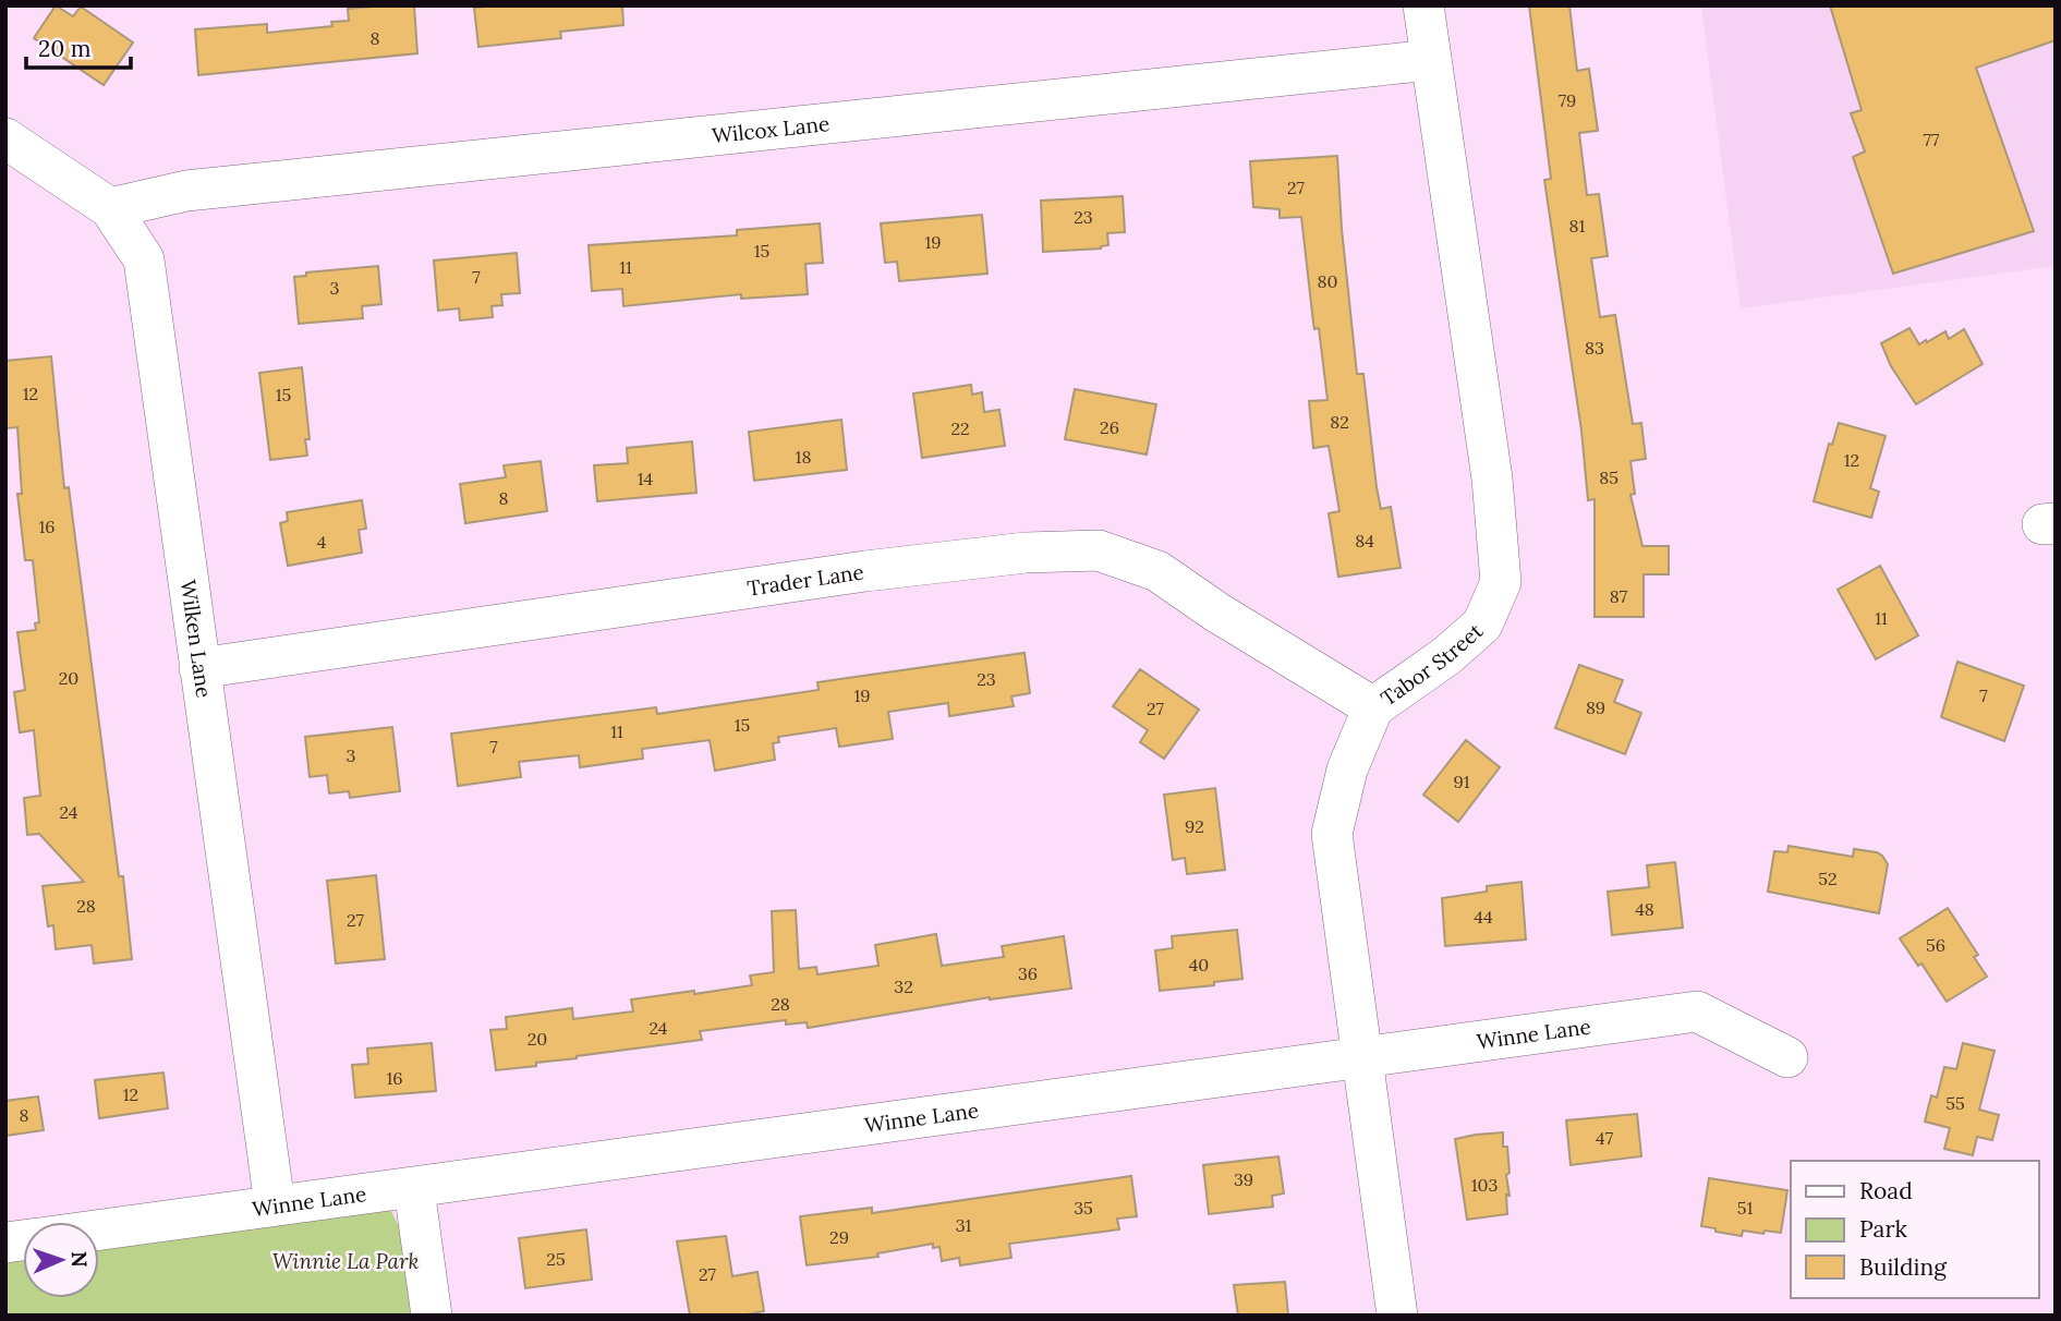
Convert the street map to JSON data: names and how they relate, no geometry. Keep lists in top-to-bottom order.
{
  "streets": {
    "street": [
      "Wilcox Lane",
      "Trader Lane",
      "Wilken Lane",
      "Tabor Street",
      "Winne Lane"
    ]
  },
  "crossings": [
    ["Wilcox Lane", "Wilken Lane"],
    ["Wilcox Lane", "Tabor Street"],
    ["Trader Lane", "Wilken Lane"],
    ["Trader Lane", "Tabor Street"],
    ["Wilken Lane", "Winne Lane"],
    ["Tabor Street", "Winne Lane"]
  ],
  "parks": ["Winnie La Park"],
  "house_numbers": [
    "8",
    "79",
    "77",
    "27",
    "23",
    "81",
    "19",
    "15",
    "11",
    "7",
    "80",
    "3",
    "83",
    "12",
    "15",
    "82",
    "26",
    "22",
    "18",
    "12",
    "85",
    "14",
    "8",
    "16",
    "84",
    "4",
    "87",
    "11",
    "20",
    "23",
    "19",
    "7",
    "89",
    "27",
    "15",
    "11",
    "7",
    "3",
    "91",
    "24",
    "92",
    "52",
    "28",
    "48",
    "44",
    "27",
    "56",
    "40",
    "36",
    "32",
    "28",
    "24",
    "20",
    "16",
    "12",
    "55",
    "8",
    "47",
    "39",
    "103",
    "35",
    "51",
    "31",
    "29",
    "25",
    "27"
  ],
  "legend": ["Road", "Park", "Building"],
  "scale_bar": "20 m",
  "north": "right"
}
